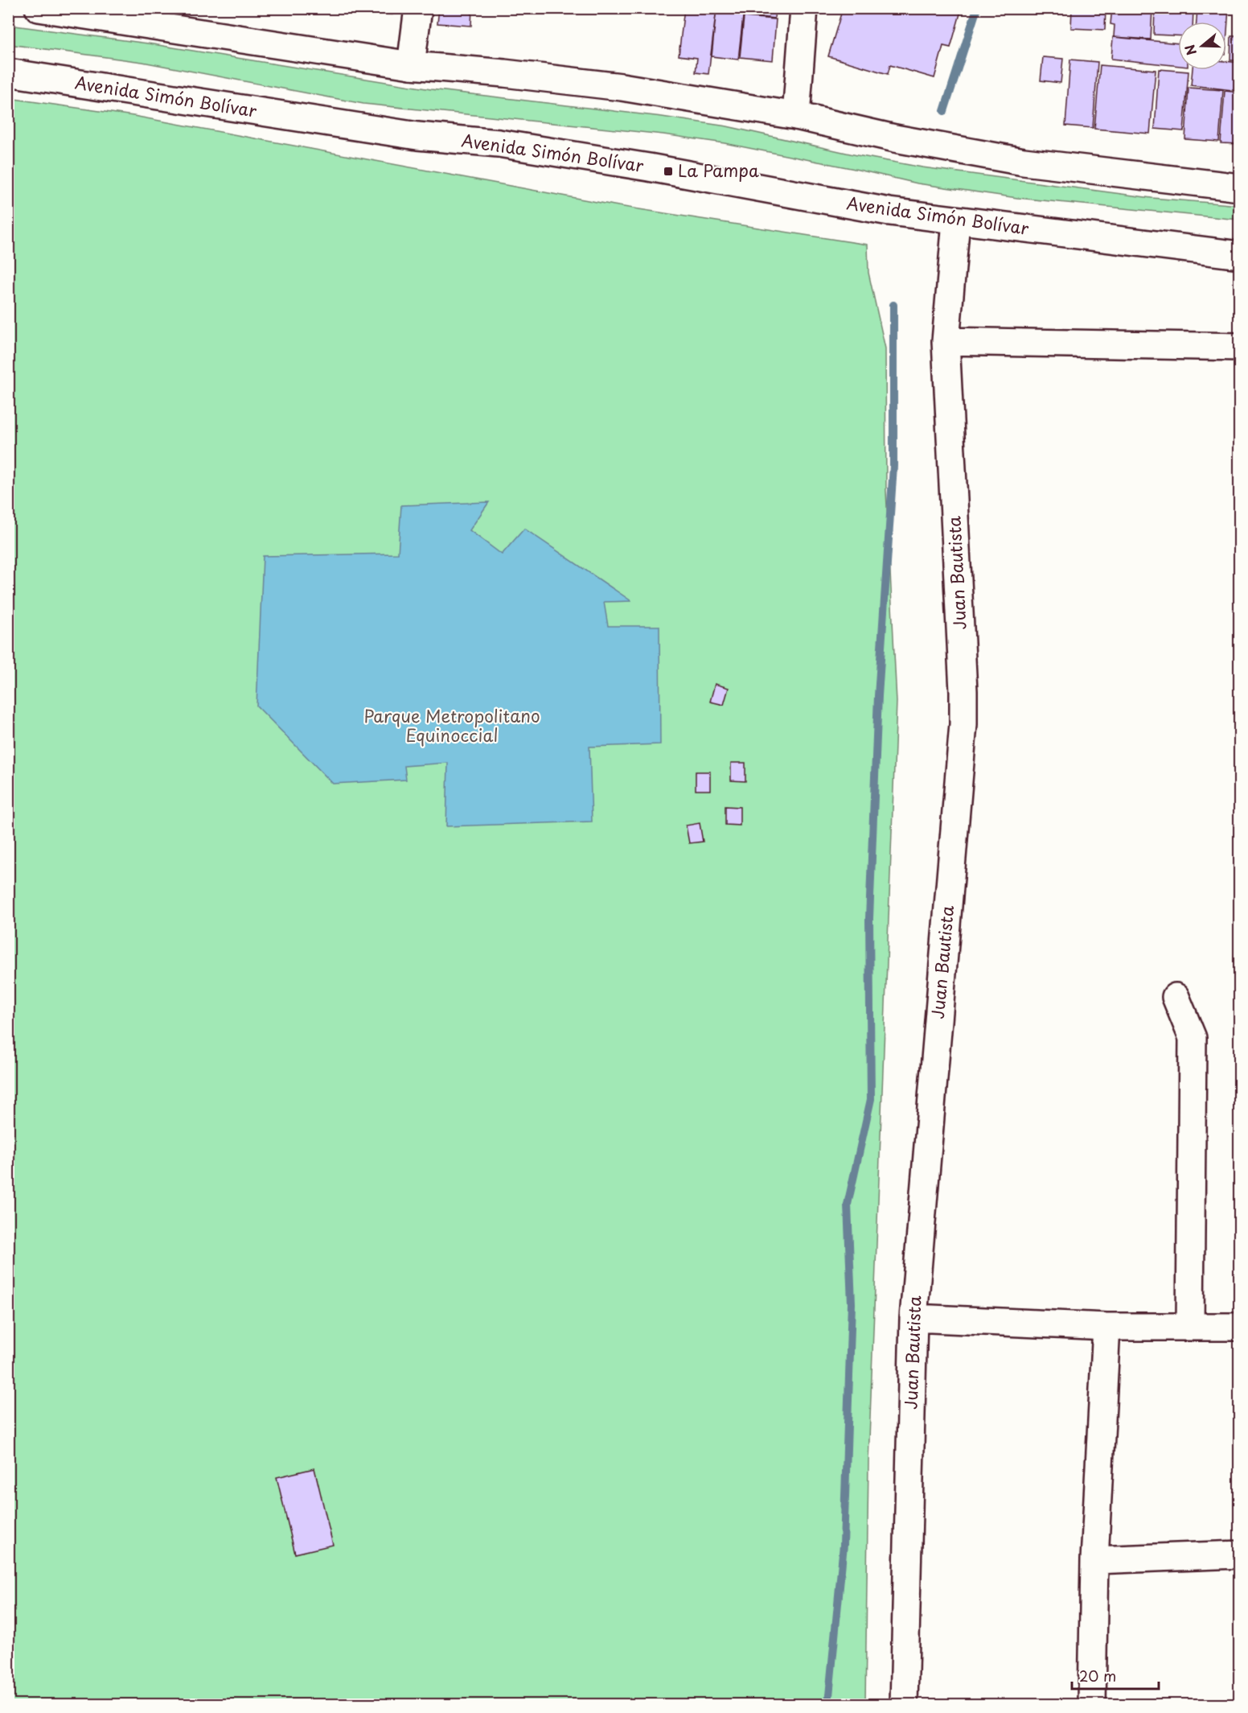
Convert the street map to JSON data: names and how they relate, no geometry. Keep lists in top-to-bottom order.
{
  "streets": {
    "main road": ["Avenida Simón Bolívar", "Juan Bautista"]
  },
  "crossings": [
    ["Avenida Simón Bolívar", "Juan Bautista"]
  ],
  "parks": ["Parque Metropolitano Equinoccial"],
  "places": {
    "transit": ["La Pampa"]
  },
  "scale_bar": "20 m",
  "north": "left"
}
